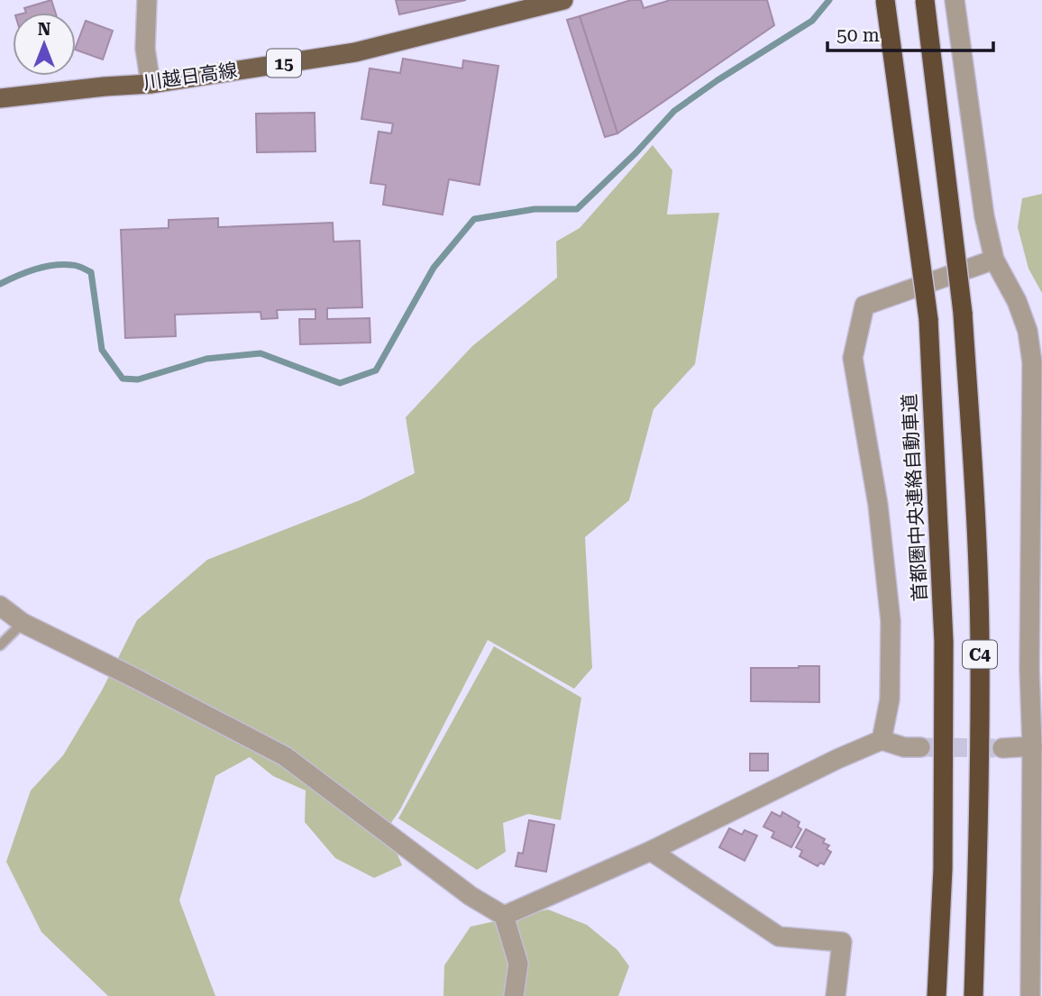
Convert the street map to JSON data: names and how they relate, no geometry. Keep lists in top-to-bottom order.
{
  "streets": {
    "highway": ["首都圏中央連絡自動車道", "C4"],
    "main road": ["15", "川越日高線"]
  },
  "scale_bar": "50 m",
  "north": "top"
}
